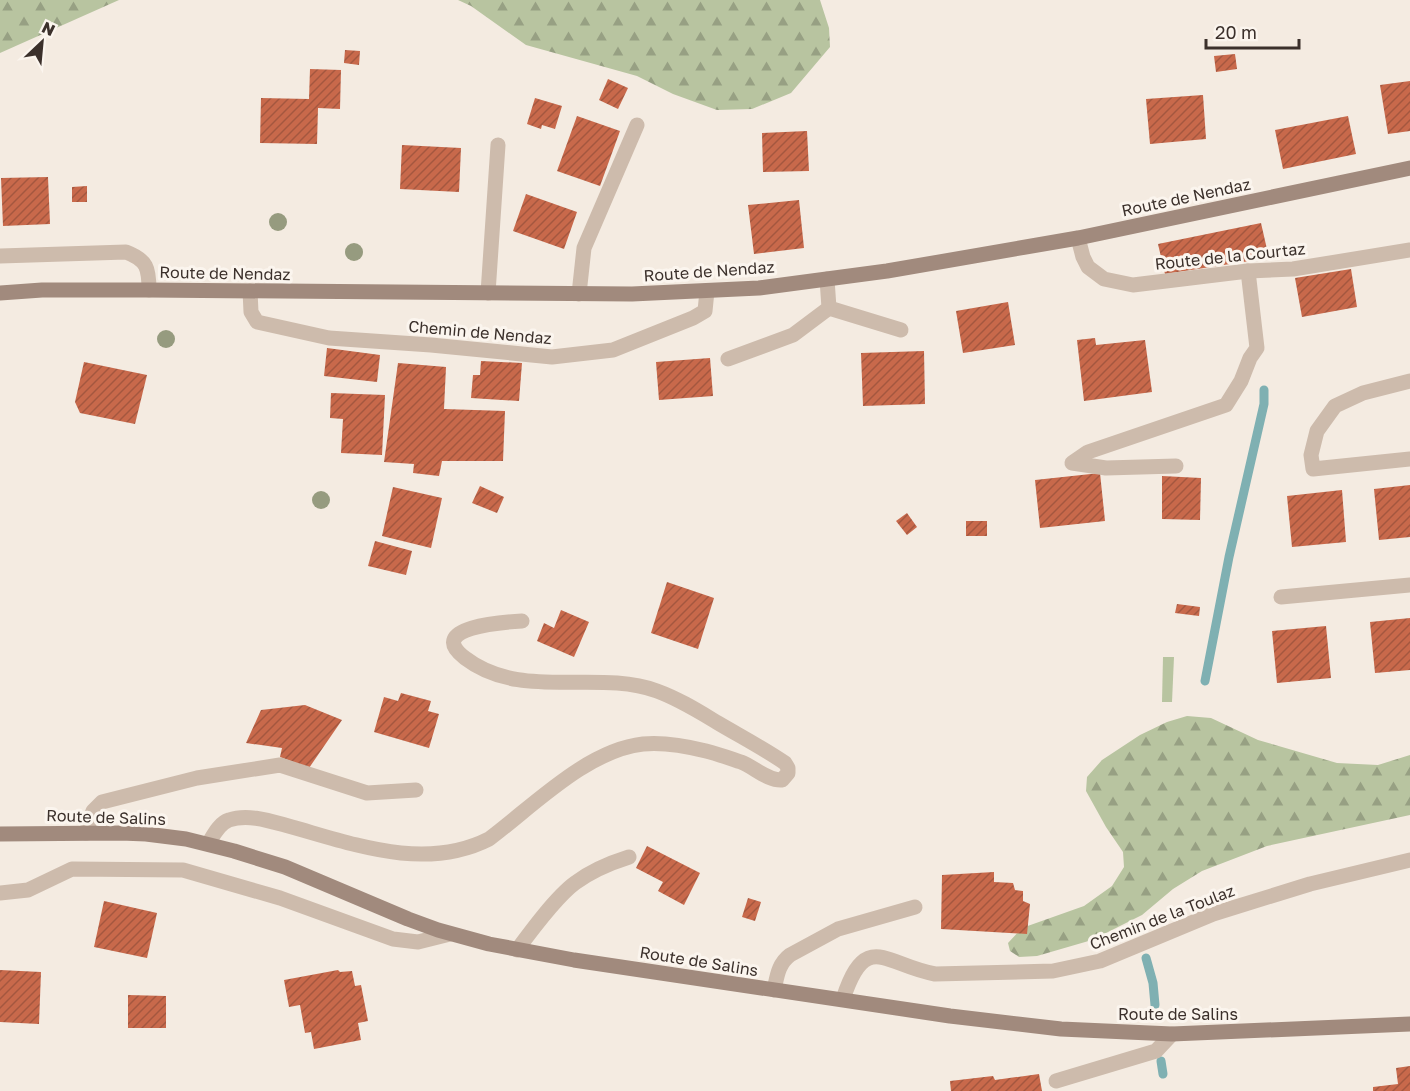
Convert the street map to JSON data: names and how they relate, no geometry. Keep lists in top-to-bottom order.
{
  "streets": {
    "street": [
      "Route de Nendaz",
      "Route de la Courtaz",
      "Chemin de Nendaz",
      "Route de Salins",
      "Chemin de la Toulaz"
    ]
  },
  "crossings": [
    ["Route de Nendaz", "Route de la Courtaz"],
    ["Route de Nendaz", "Chemin de Nendaz"],
    ["Route de Salins", "Chemin de la Toulaz"]
  ],
  "scale_bar": "20 m",
  "north": "top right"
}
